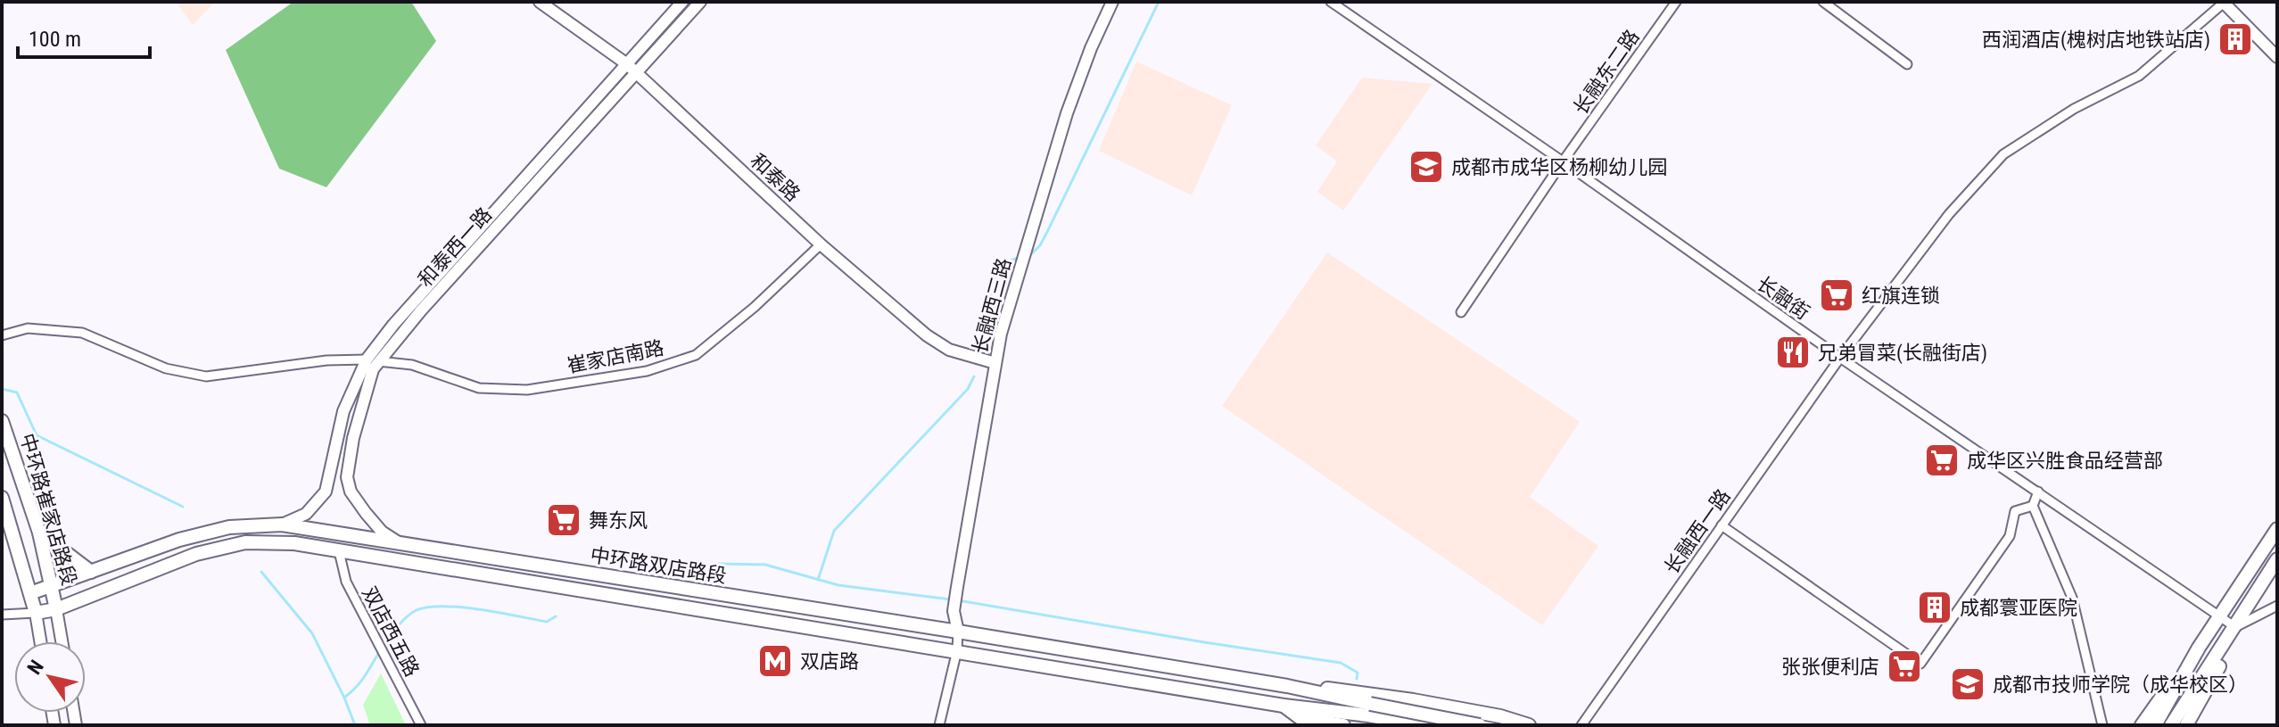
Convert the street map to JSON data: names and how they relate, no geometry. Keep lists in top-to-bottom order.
{
  "streets": {
    "main road": ["中环路崔家店路段", "中环路双店路段"],
    "street": [
      "长融东二路",
      "和泰路",
      "和泰西一路",
      "长融街",
      "长融西三路",
      "崔家店南路",
      "长融西一路",
      "双店西五路"
    ]
  },
  "crossings": [
    ["长融东二路", "长融街"],
    ["和泰路", "和泰西一路"],
    ["和泰路", "长融西三路"],
    ["和泰路", "崔家店南路"],
    ["和泰西一路", "崔家店南路"],
    ["和泰西一路", "中环路双店路段"],
    ["长融街", "长融西一路"],
    ["长融西三路", "中环路双店路段"],
    ["中环路崔家店路段", "中环路双店路段"],
    ["中环路双店路段", "双店西五路"]
  ],
  "places": {
    "building": ["西润酒店(槐树店地铁站店)", "成都寰亚医院"],
    "school or university": ["成都市成华区杨柳幼儿园", "成都市技师学院（成华校区）"],
    "supermarket": [
      "红旗连锁",
      "成华区兴胜食品经营部",
      "舞东风",
      "张张便利店"
    ],
    "restaurant": ["兄弟冒菜(长融街店)"],
    "metro station": ["双店路"]
  },
  "scale_bar": "100 m",
  "north": "top left"
}
